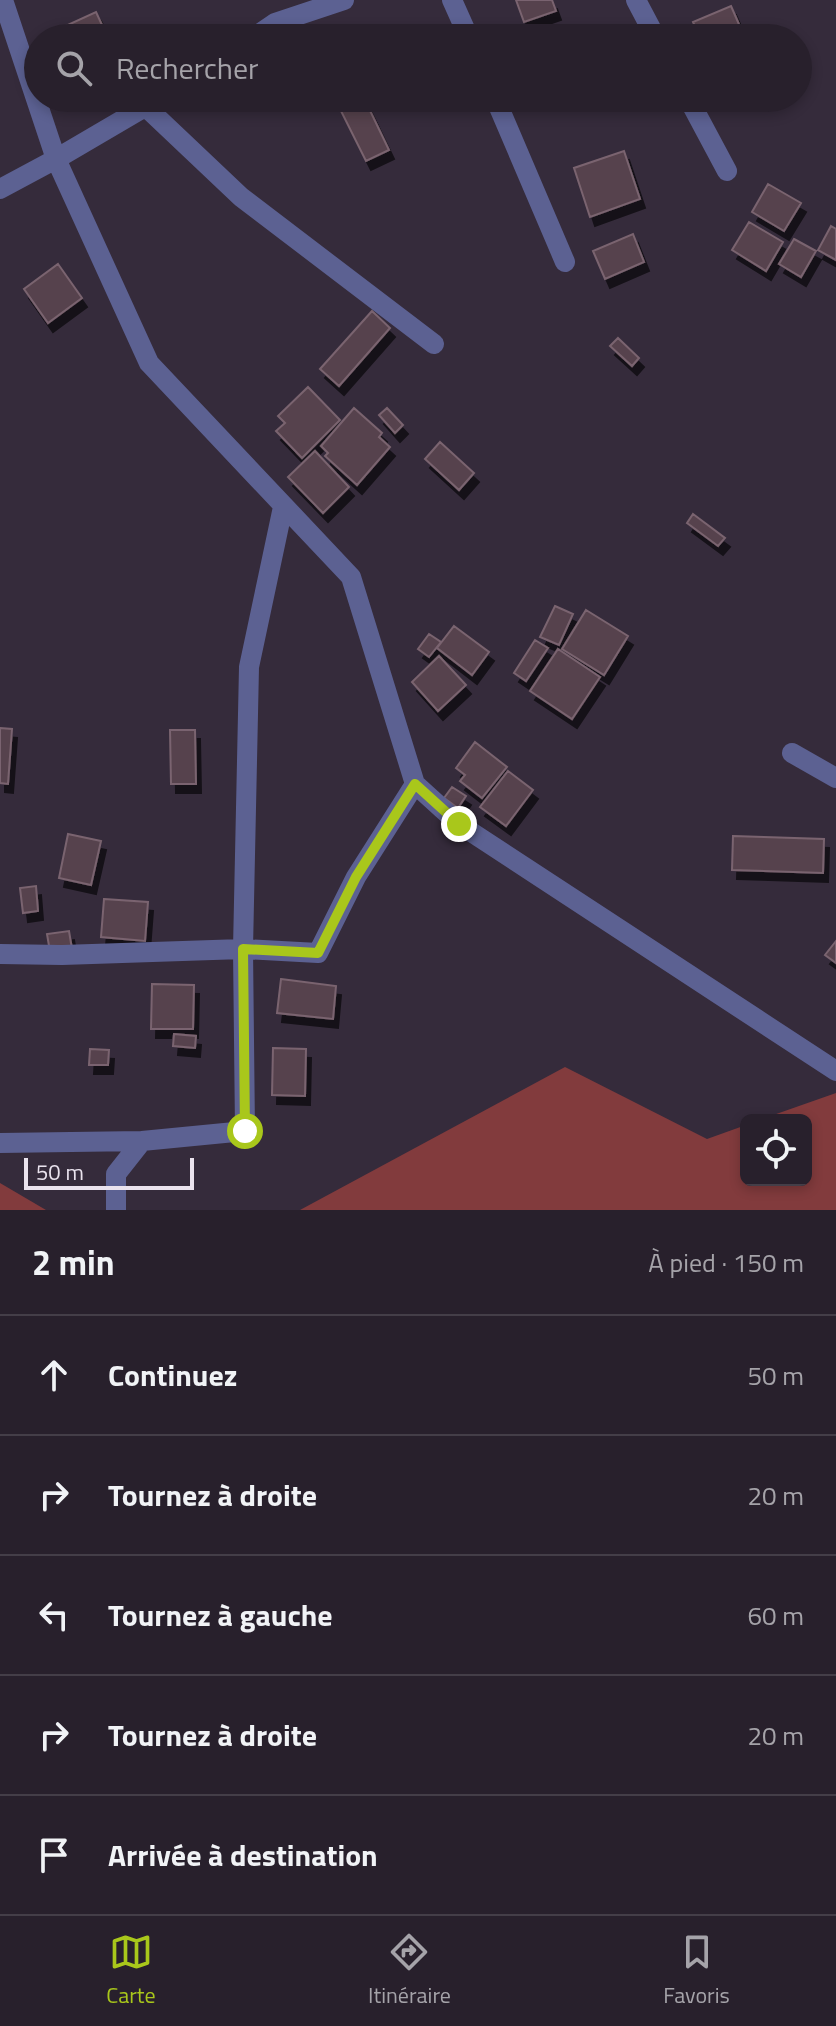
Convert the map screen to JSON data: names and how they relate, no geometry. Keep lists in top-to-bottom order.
{
  "scale_bar": "50 m",
  "page": {
    "search": "Rechercher",
    "scale": "50 m",
    "heading": ["2 min", "À pied · 150 m"],
    "list": [
      ["Continuez", "50 m"],
      ["Tournez à droite", "20 m"],
      ["Tournez à gauche", "60 m"],
      ["Tournez à droite", "20 m"],
      "Arrivée à destination"
    ],
    "nav": ["Carte", "Itinéraire", "Favoris"]
  }
}
